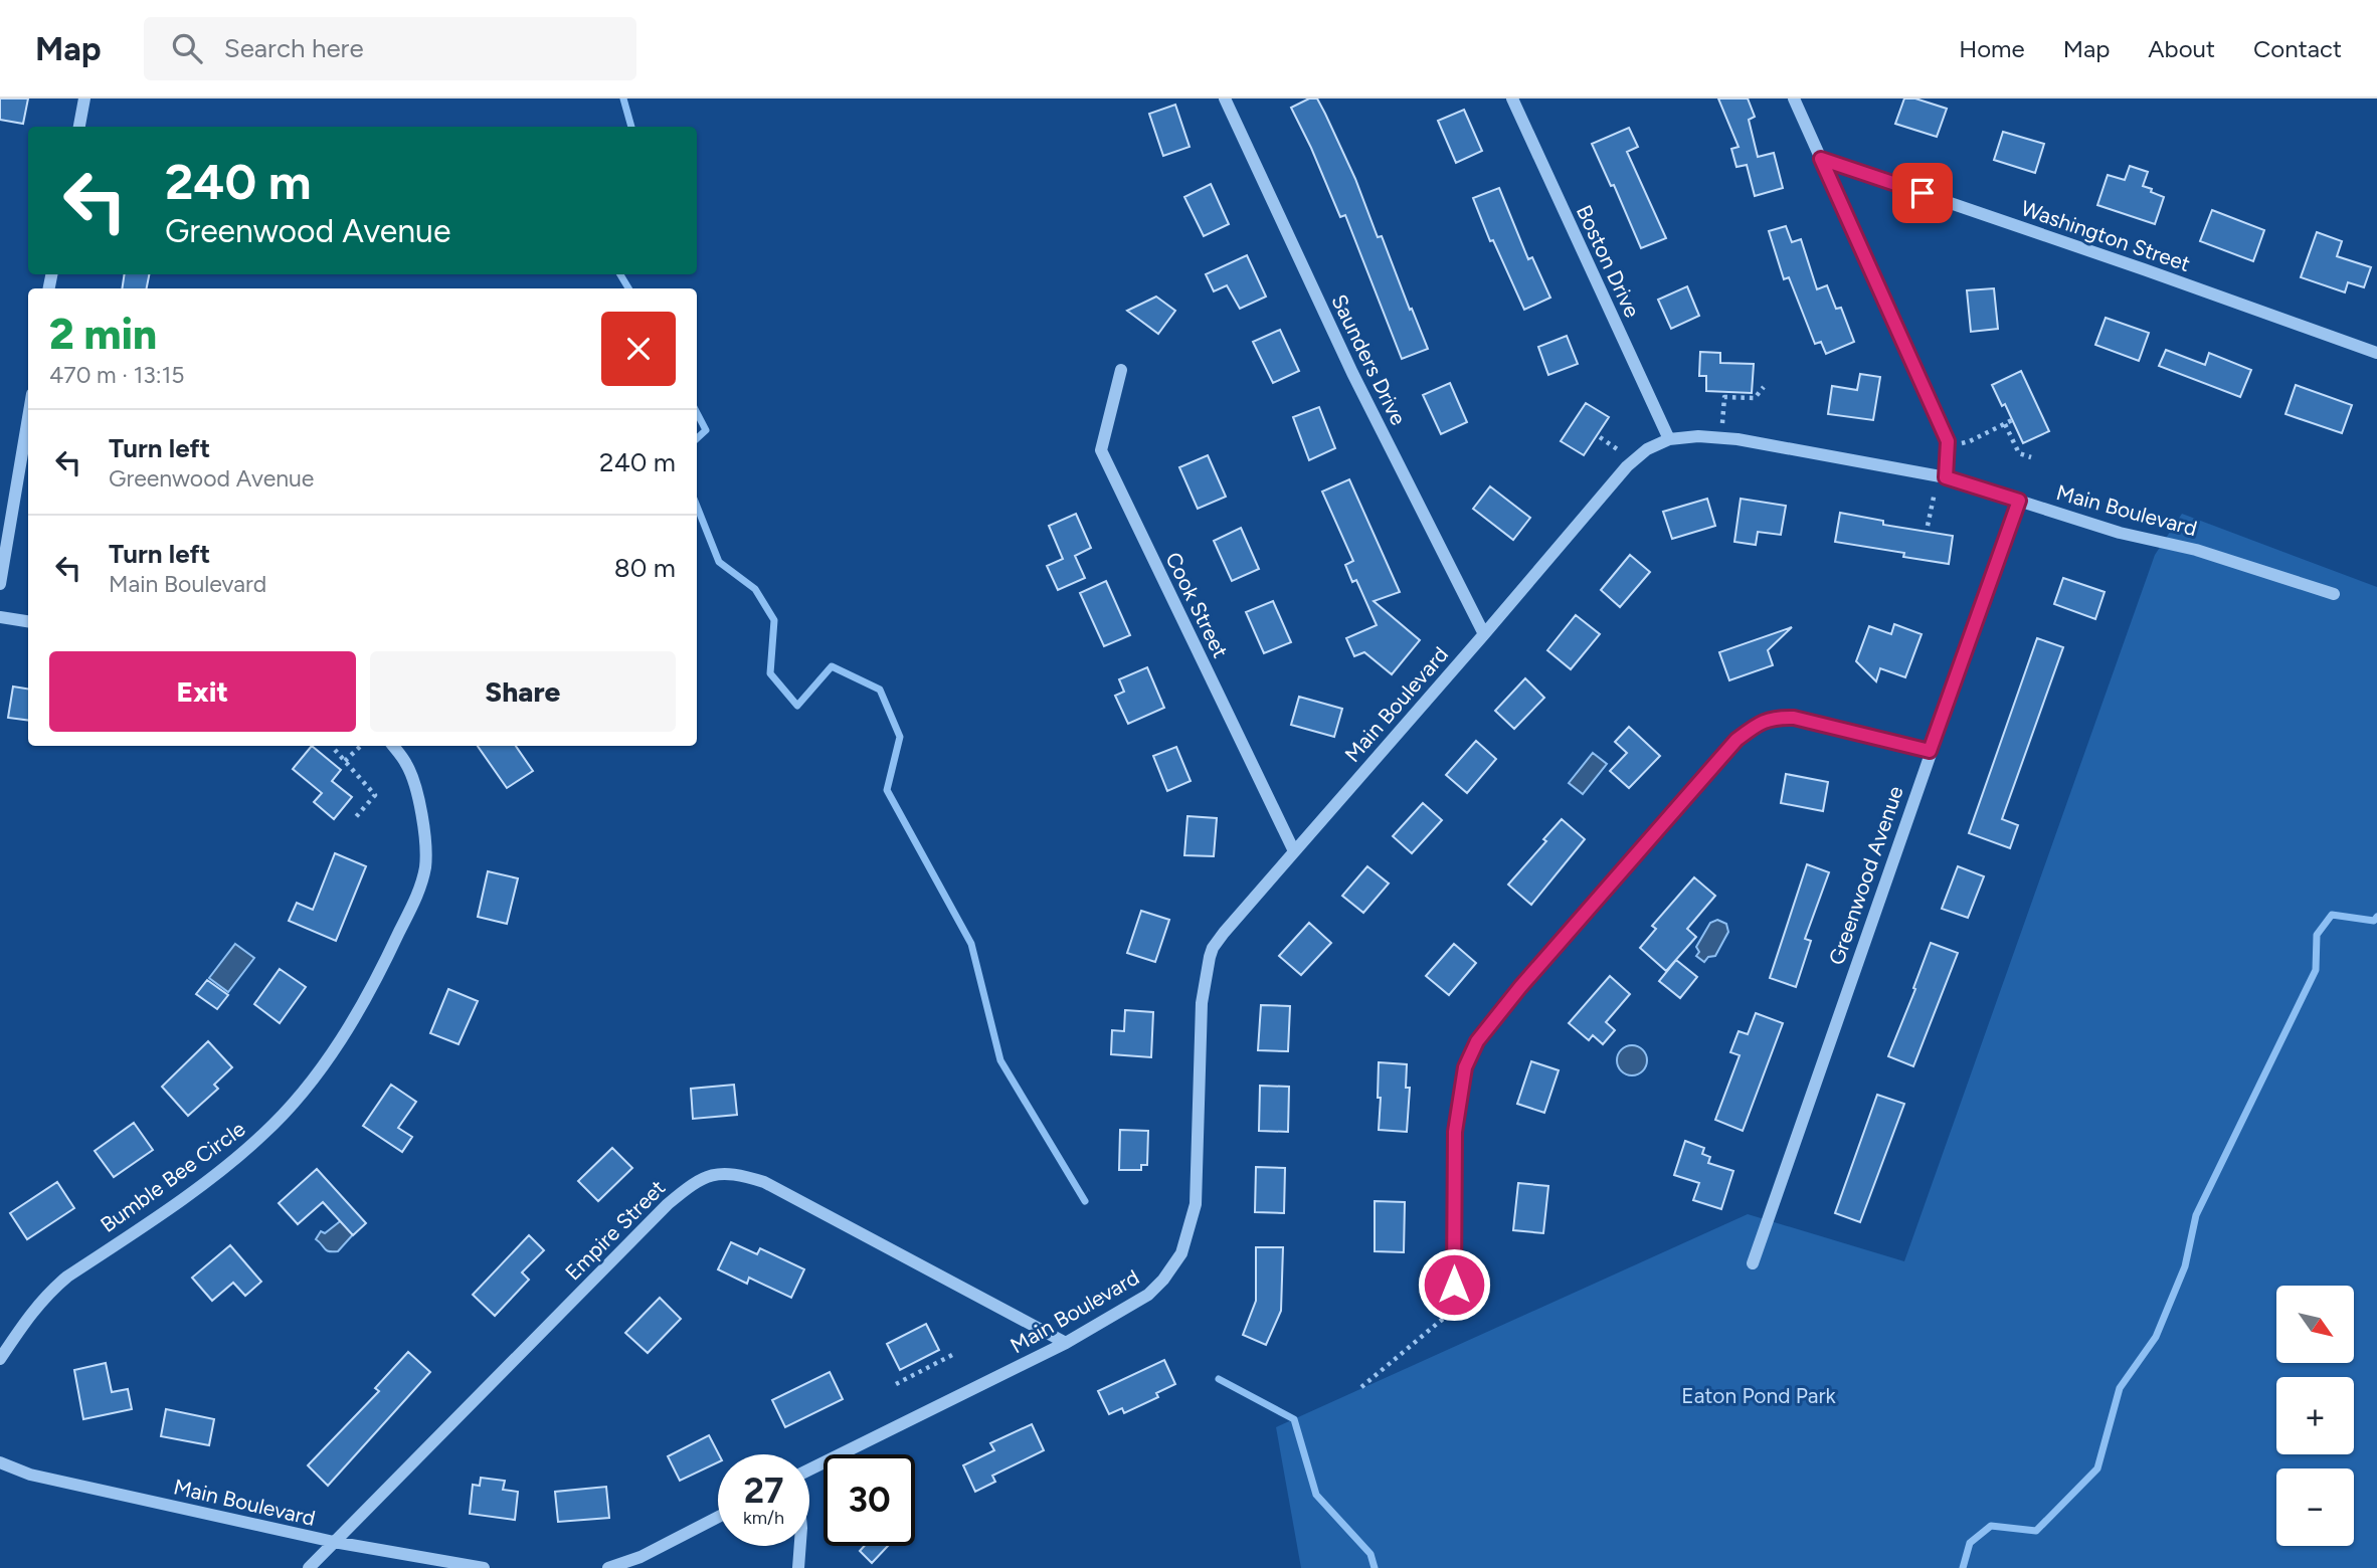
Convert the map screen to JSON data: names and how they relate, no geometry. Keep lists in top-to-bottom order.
{
  "streets": {
    "street": [
      "Washington Street",
      "Boston Drive",
      "Saunders Drive",
      "Main Boulevard",
      "Cook Street",
      "Greenwood Avenue",
      "Bumble Bee Circle",
      "Empire Street"
    ]
  },
  "crossings": [
    ["Boston Drive", "Main Boulevard"],
    ["Saunders Drive", "Main Boulevard"],
    ["Main Boulevard", "Cook Street"],
    ["Main Boulevard", "Greenwood Avenue"],
    ["Main Boulevard", "Empire Street"]
  ],
  "parks": ["Eaton Pond Park"],
  "north": "bottom right",
  "page": {
    "header": "Map",
    "search": "Search here",
    "nav": [
      "Home",
      "Map",
      "About",
      "Contact"
    ],
    "turn": ["240 m", "Greenwood Avenue"],
    "heading": ["2 min", "470 m · 13:15"],
    "list": [
      {
        "name": "Turn left",
        "note": "Greenwood Avenue",
        "value": "240 m"
      },
      {
        "name": "Turn left",
        "note": "Main Boulevard",
        "value": "80 m"
      }
    ],
    "buttons": ["Exit", "Share"],
    "map_buttons": ["+", "−"],
    "speed": "27 km/h",
    "limit": "30"
  }
}
